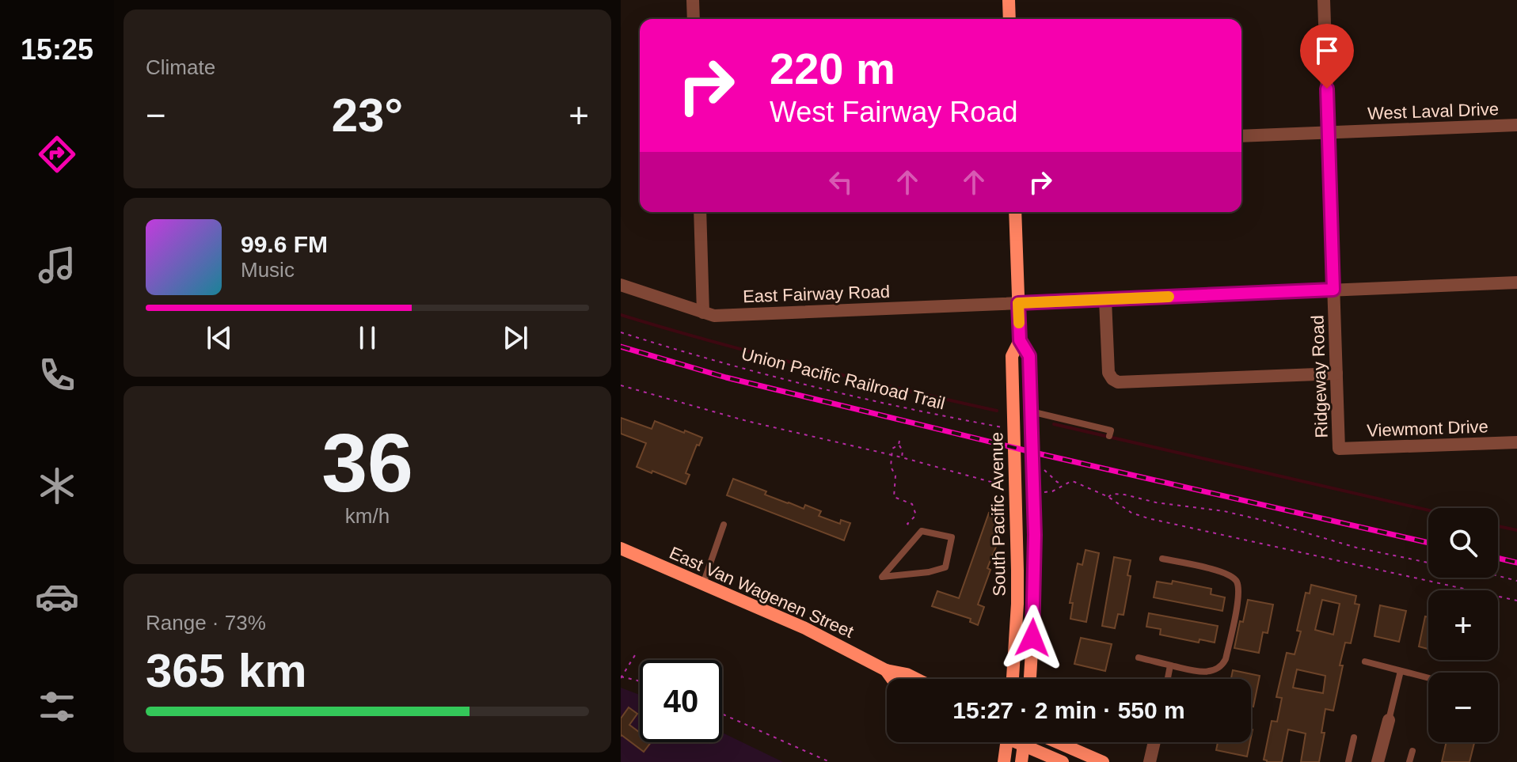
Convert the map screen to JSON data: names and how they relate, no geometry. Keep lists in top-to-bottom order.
{
  "streets": {
    "street": [
      "West Laval Drive",
      "East Fairway Road",
      "Ridgeway Road",
      "Viewmont Drive",
      "South Pacific Avenue",
      "East Van Wagenen Street"
    ],
    "path": ["Union Pacific Railroad Trail"]
  },
  "crossings": [
    ["West Laval Drive", "Ridgeway Road"],
    ["East Fairway Road", "Ridgeway Road"],
    ["East Fairway Road", "South Pacific Avenue"],
    ["Ridgeway Road", "Viewmont Drive"]
  ],
  "page": {
    "tabs": "15:25",
    "tile": [
      "Climate",
      ["36", "km/h"],
      ["Range · 73%", "365 km"]
    ],
    "turn": ["220 m", "West Fairway Road"],
    "heat": ["−", "23°", "+"],
    "song": ["99.6 FM", "Music"],
    "map_buttons": ["+", "−"],
    "limit": "40",
    "trip": "15:27 · 2 min · 550 m"
  }
}
